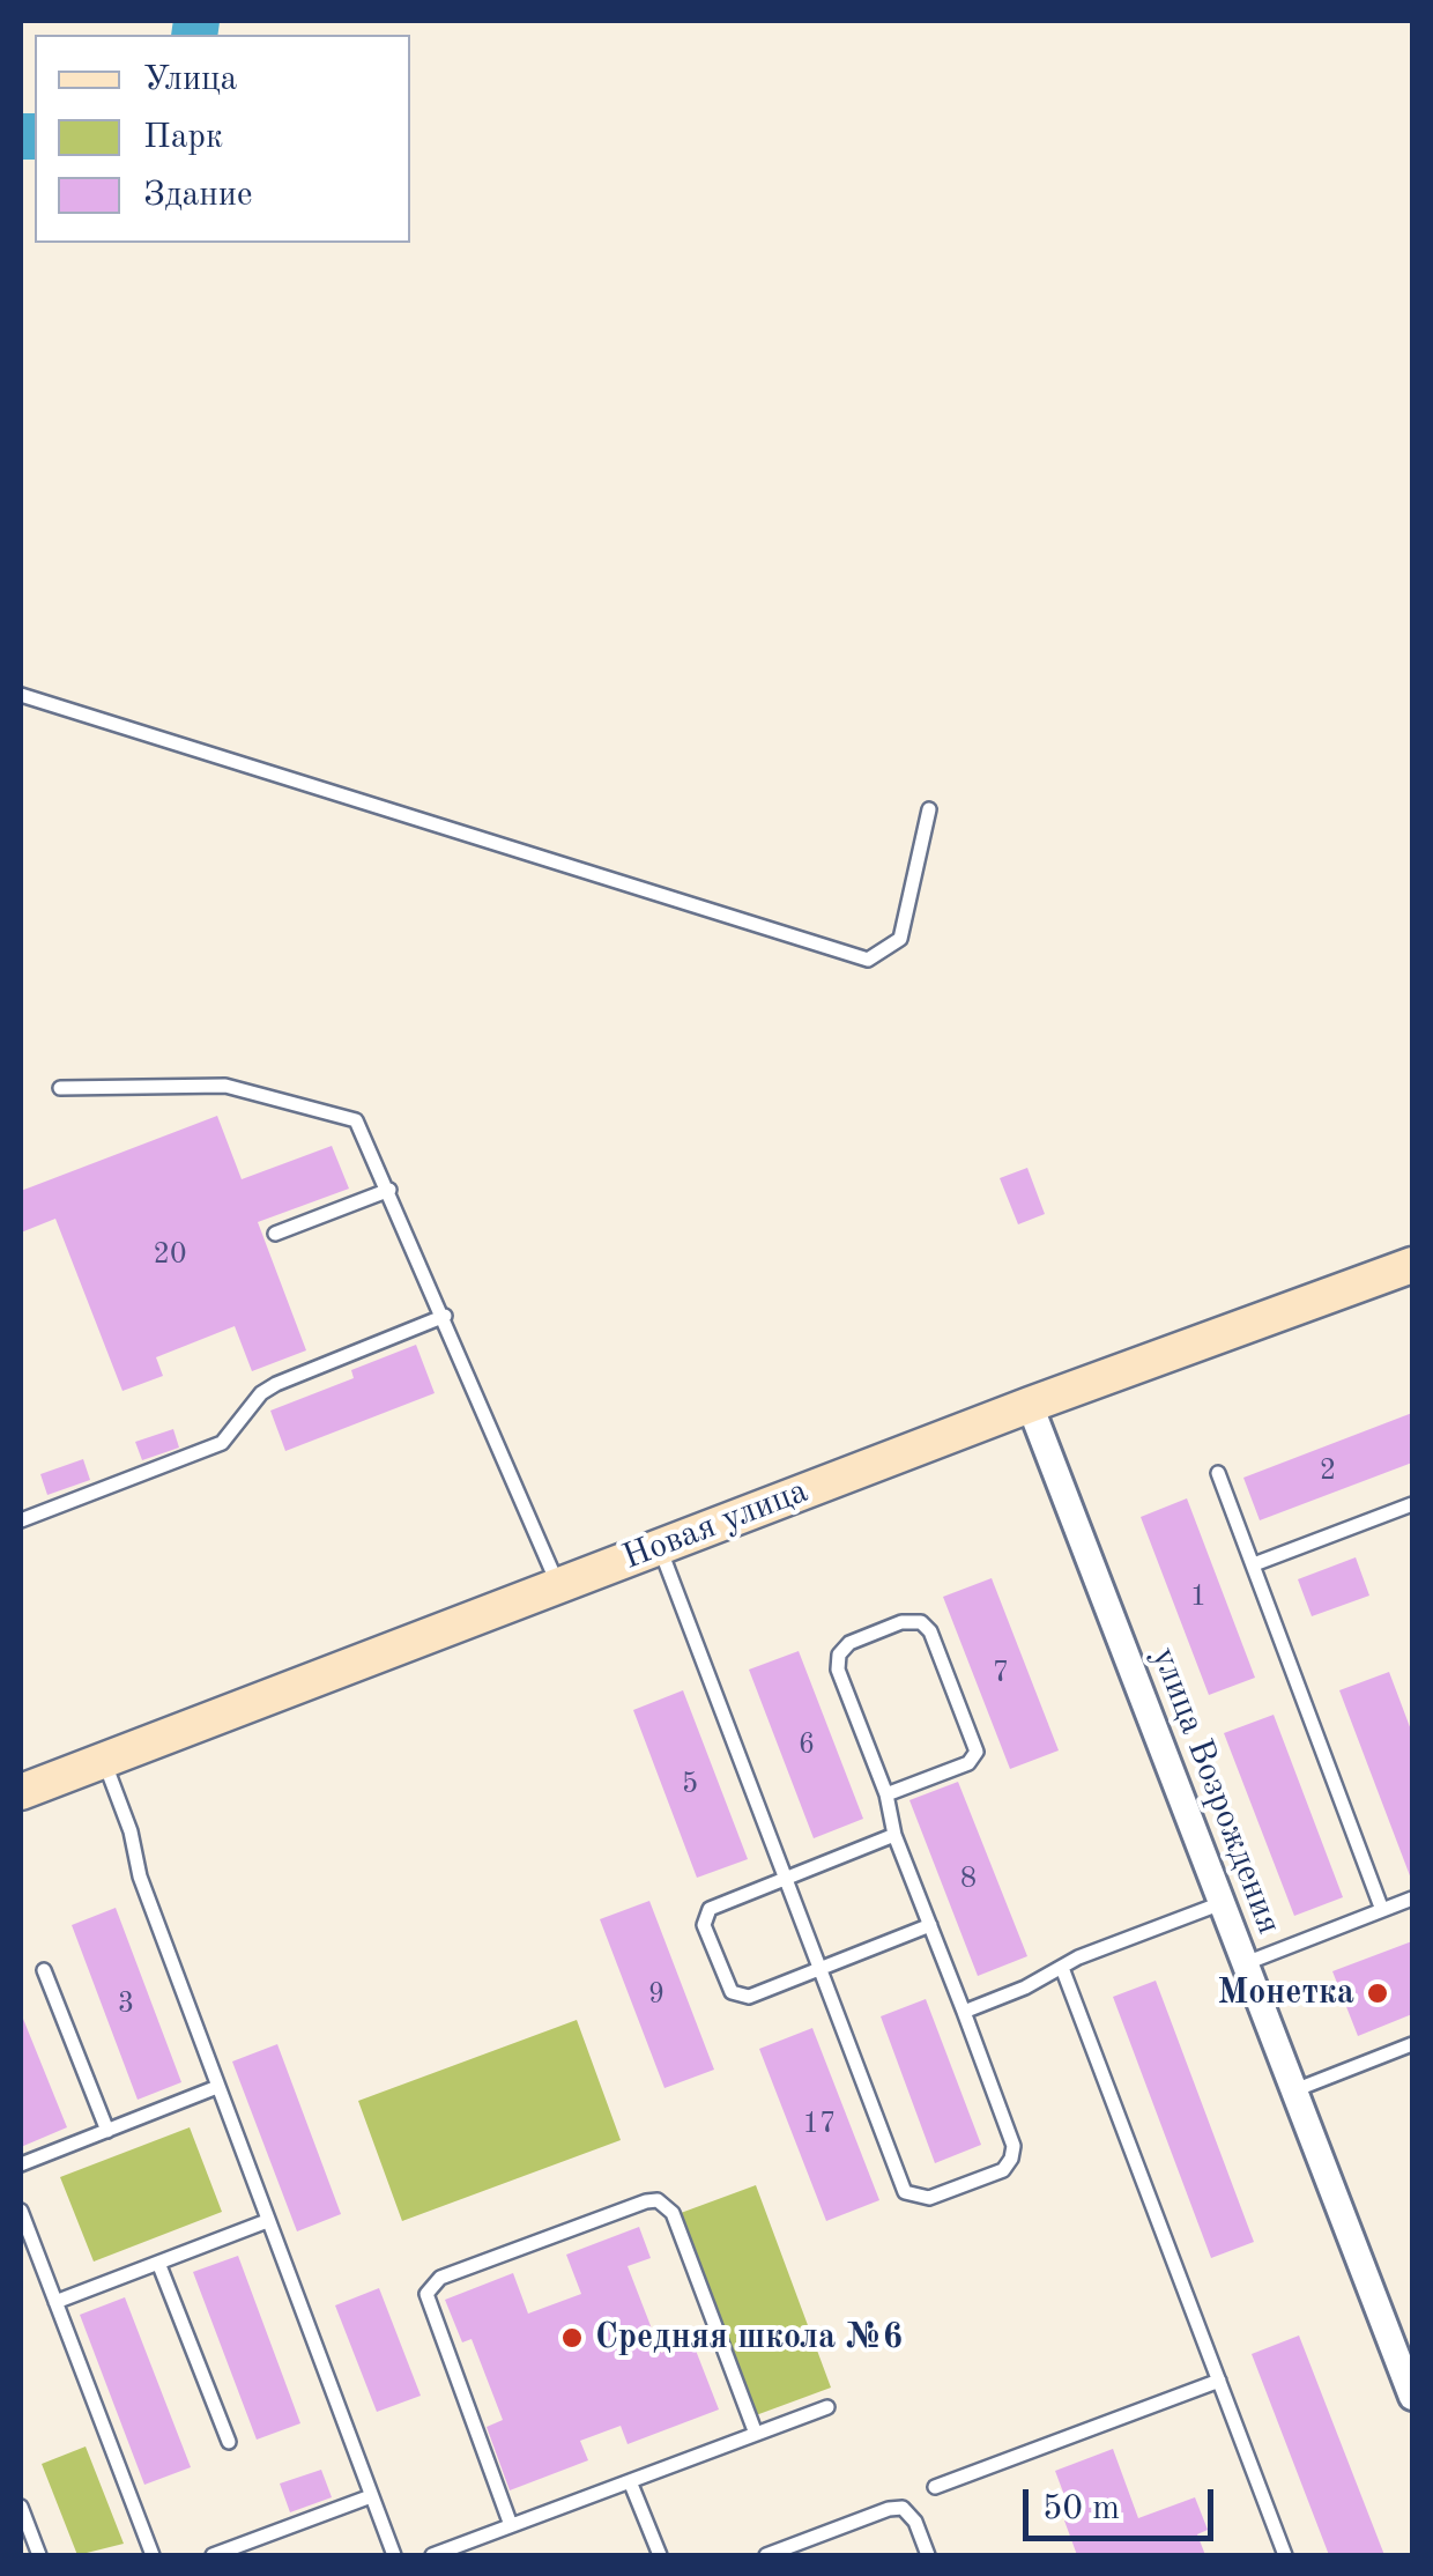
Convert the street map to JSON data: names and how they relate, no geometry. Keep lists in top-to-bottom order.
{
  "streets": {
    "street": ["Новая улица", "улица Возрождения"]
  },
  "crossings": [
    ["Новая улица", "улица Возрождения"]
  ],
  "places": ["Монетка", "Средняя школа №6"],
  "house_numbers": [
    "20",
    "2",
    "1",
    "7",
    "6",
    "5",
    "8",
    "9",
    "3",
    "17"
  ],
  "legend": ["Улица", "Парк", "Здание"],
  "scale_bar": "50 m"
}
